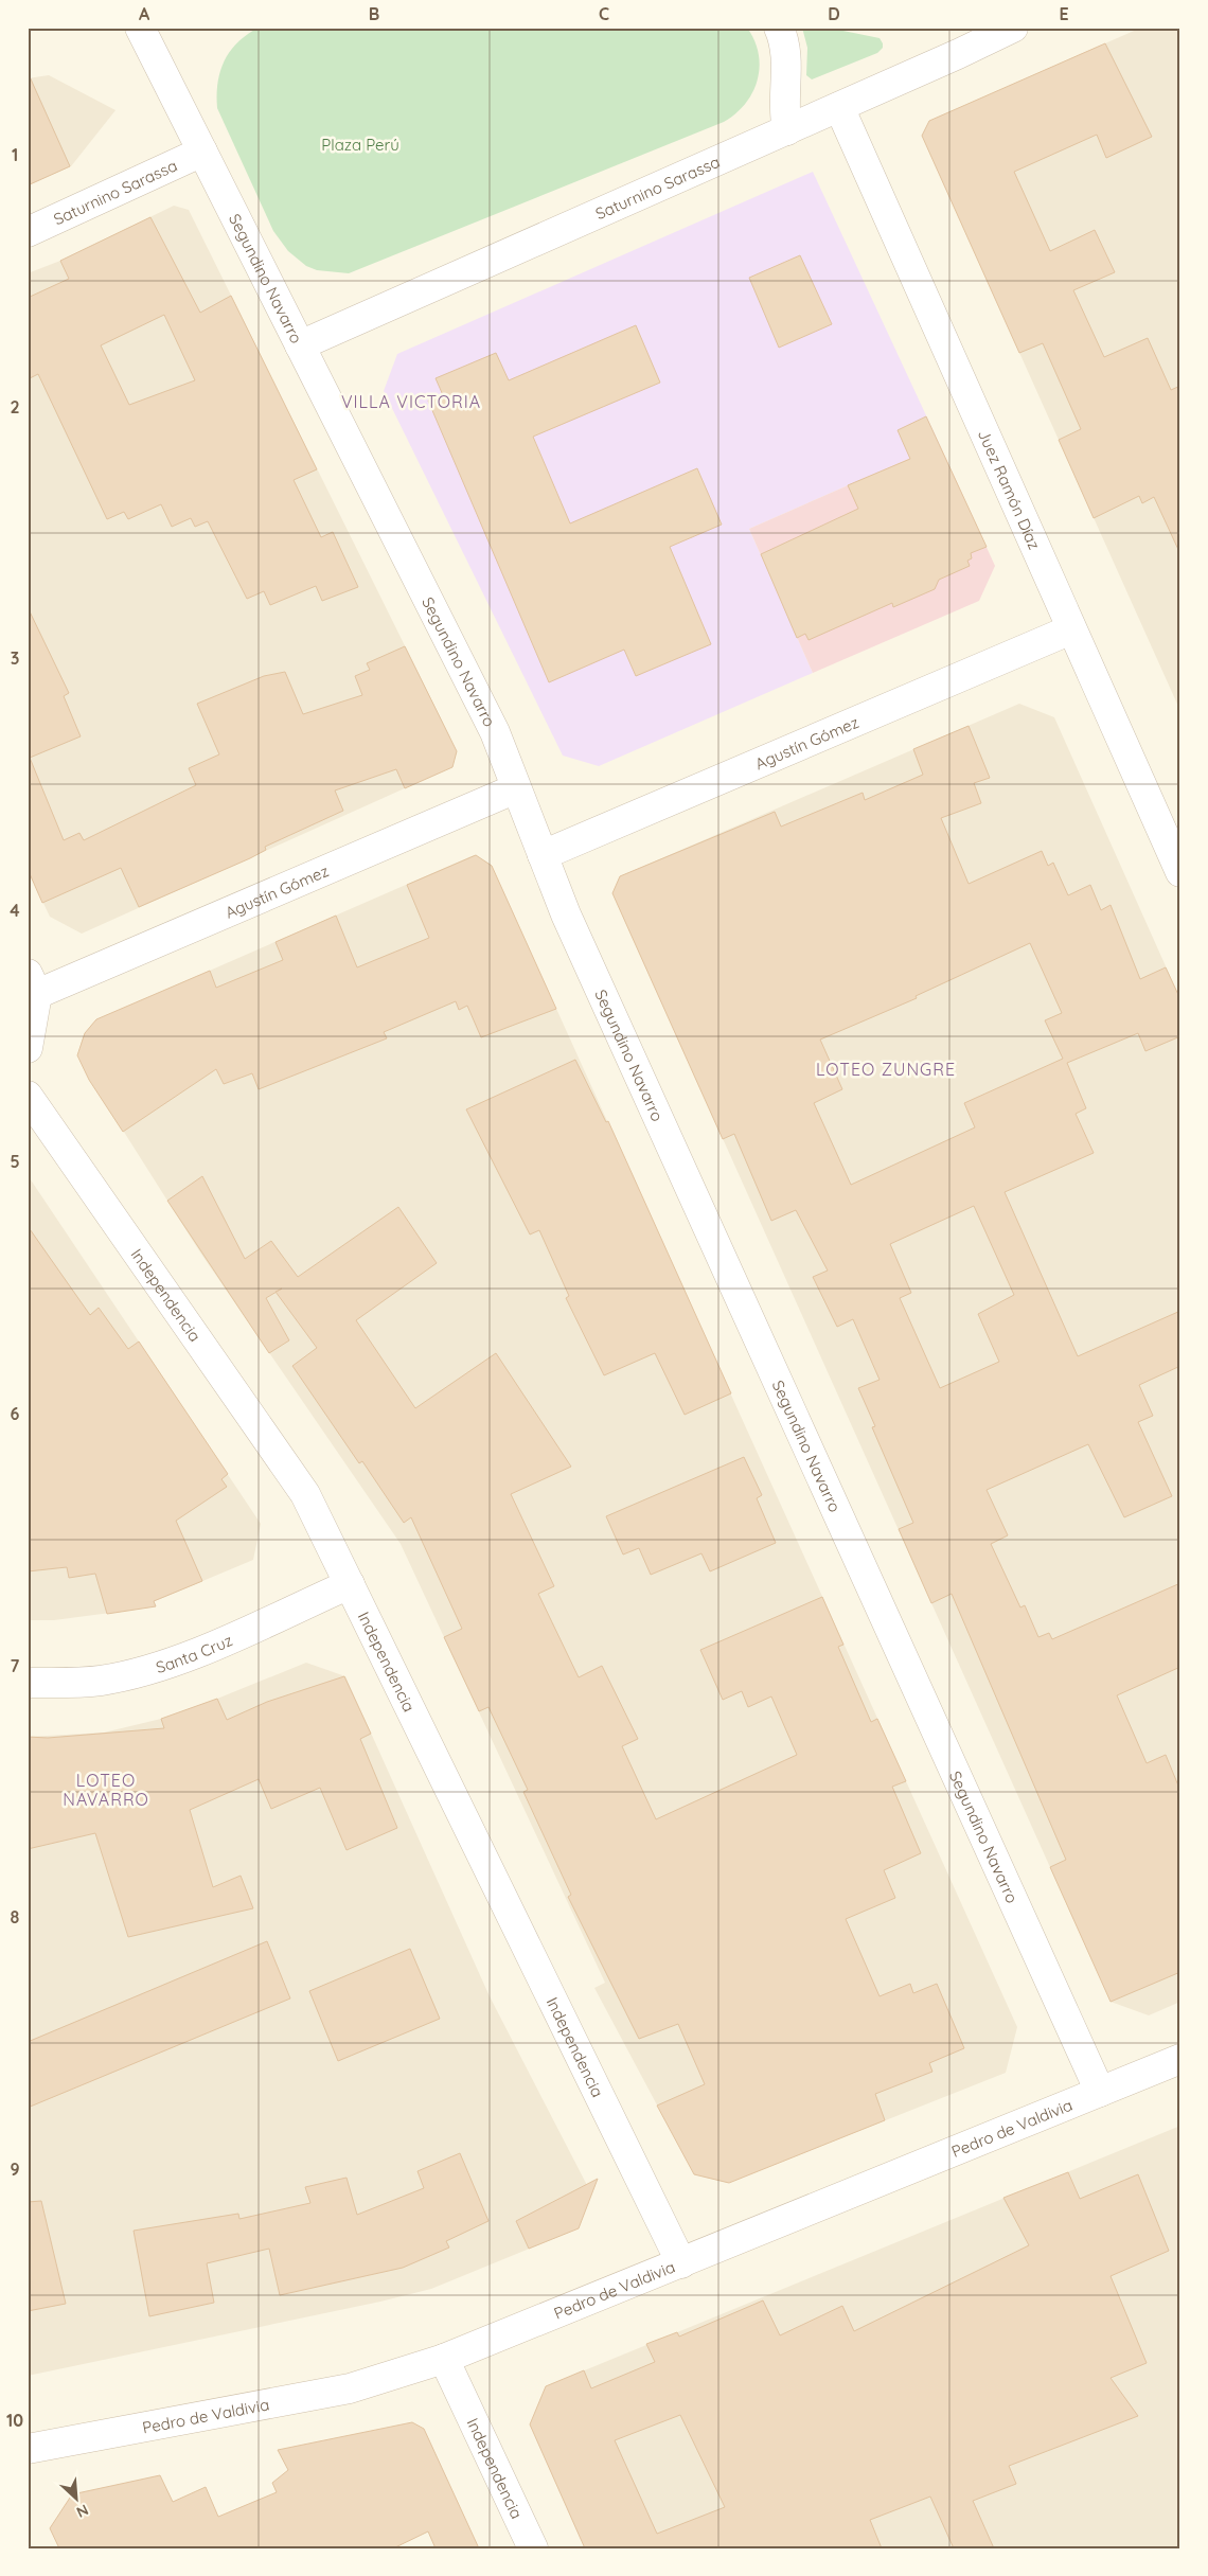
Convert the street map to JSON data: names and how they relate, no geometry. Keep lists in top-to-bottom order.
{
  "streets": {
    "street": [
      "Saturnino Sarassa",
      "Segundino Navarro",
      "Juez Ramón Díaz",
      "Agustín Gómez",
      "Independencia",
      "Santa Cruz",
      "Pedro de Valdivia"
    ]
  },
  "crossings": [
    ["Saturnino Sarassa", "Segundino Navarro"],
    ["Saturnino Sarassa", "Juez Ramón Díaz"],
    ["Segundino Navarro", "Agustín Gómez"],
    ["Segundino Navarro", "Pedro de Valdivia"],
    ["Juez Ramón Díaz", "Agustín Gómez"],
    ["Independencia", "Santa Cruz"],
    ["Independencia", "Pedro de Valdivia"]
  ],
  "districts": ["VILLA VICTORIA", "LOTEO ZUNGRE", "LOTEO NAVARRO"],
  "parks": ["Plaza Perú"],
  "north": "bottom right",
  "grid": {
    "columns": [
      "A",
      "B",
      "C",
      "D",
      "E"
    ],
    "rows": [
      "1",
      "2",
      "3",
      "4",
      "5",
      "6",
      "7",
      "8",
      "9",
      "10"
    ]
  }
}
